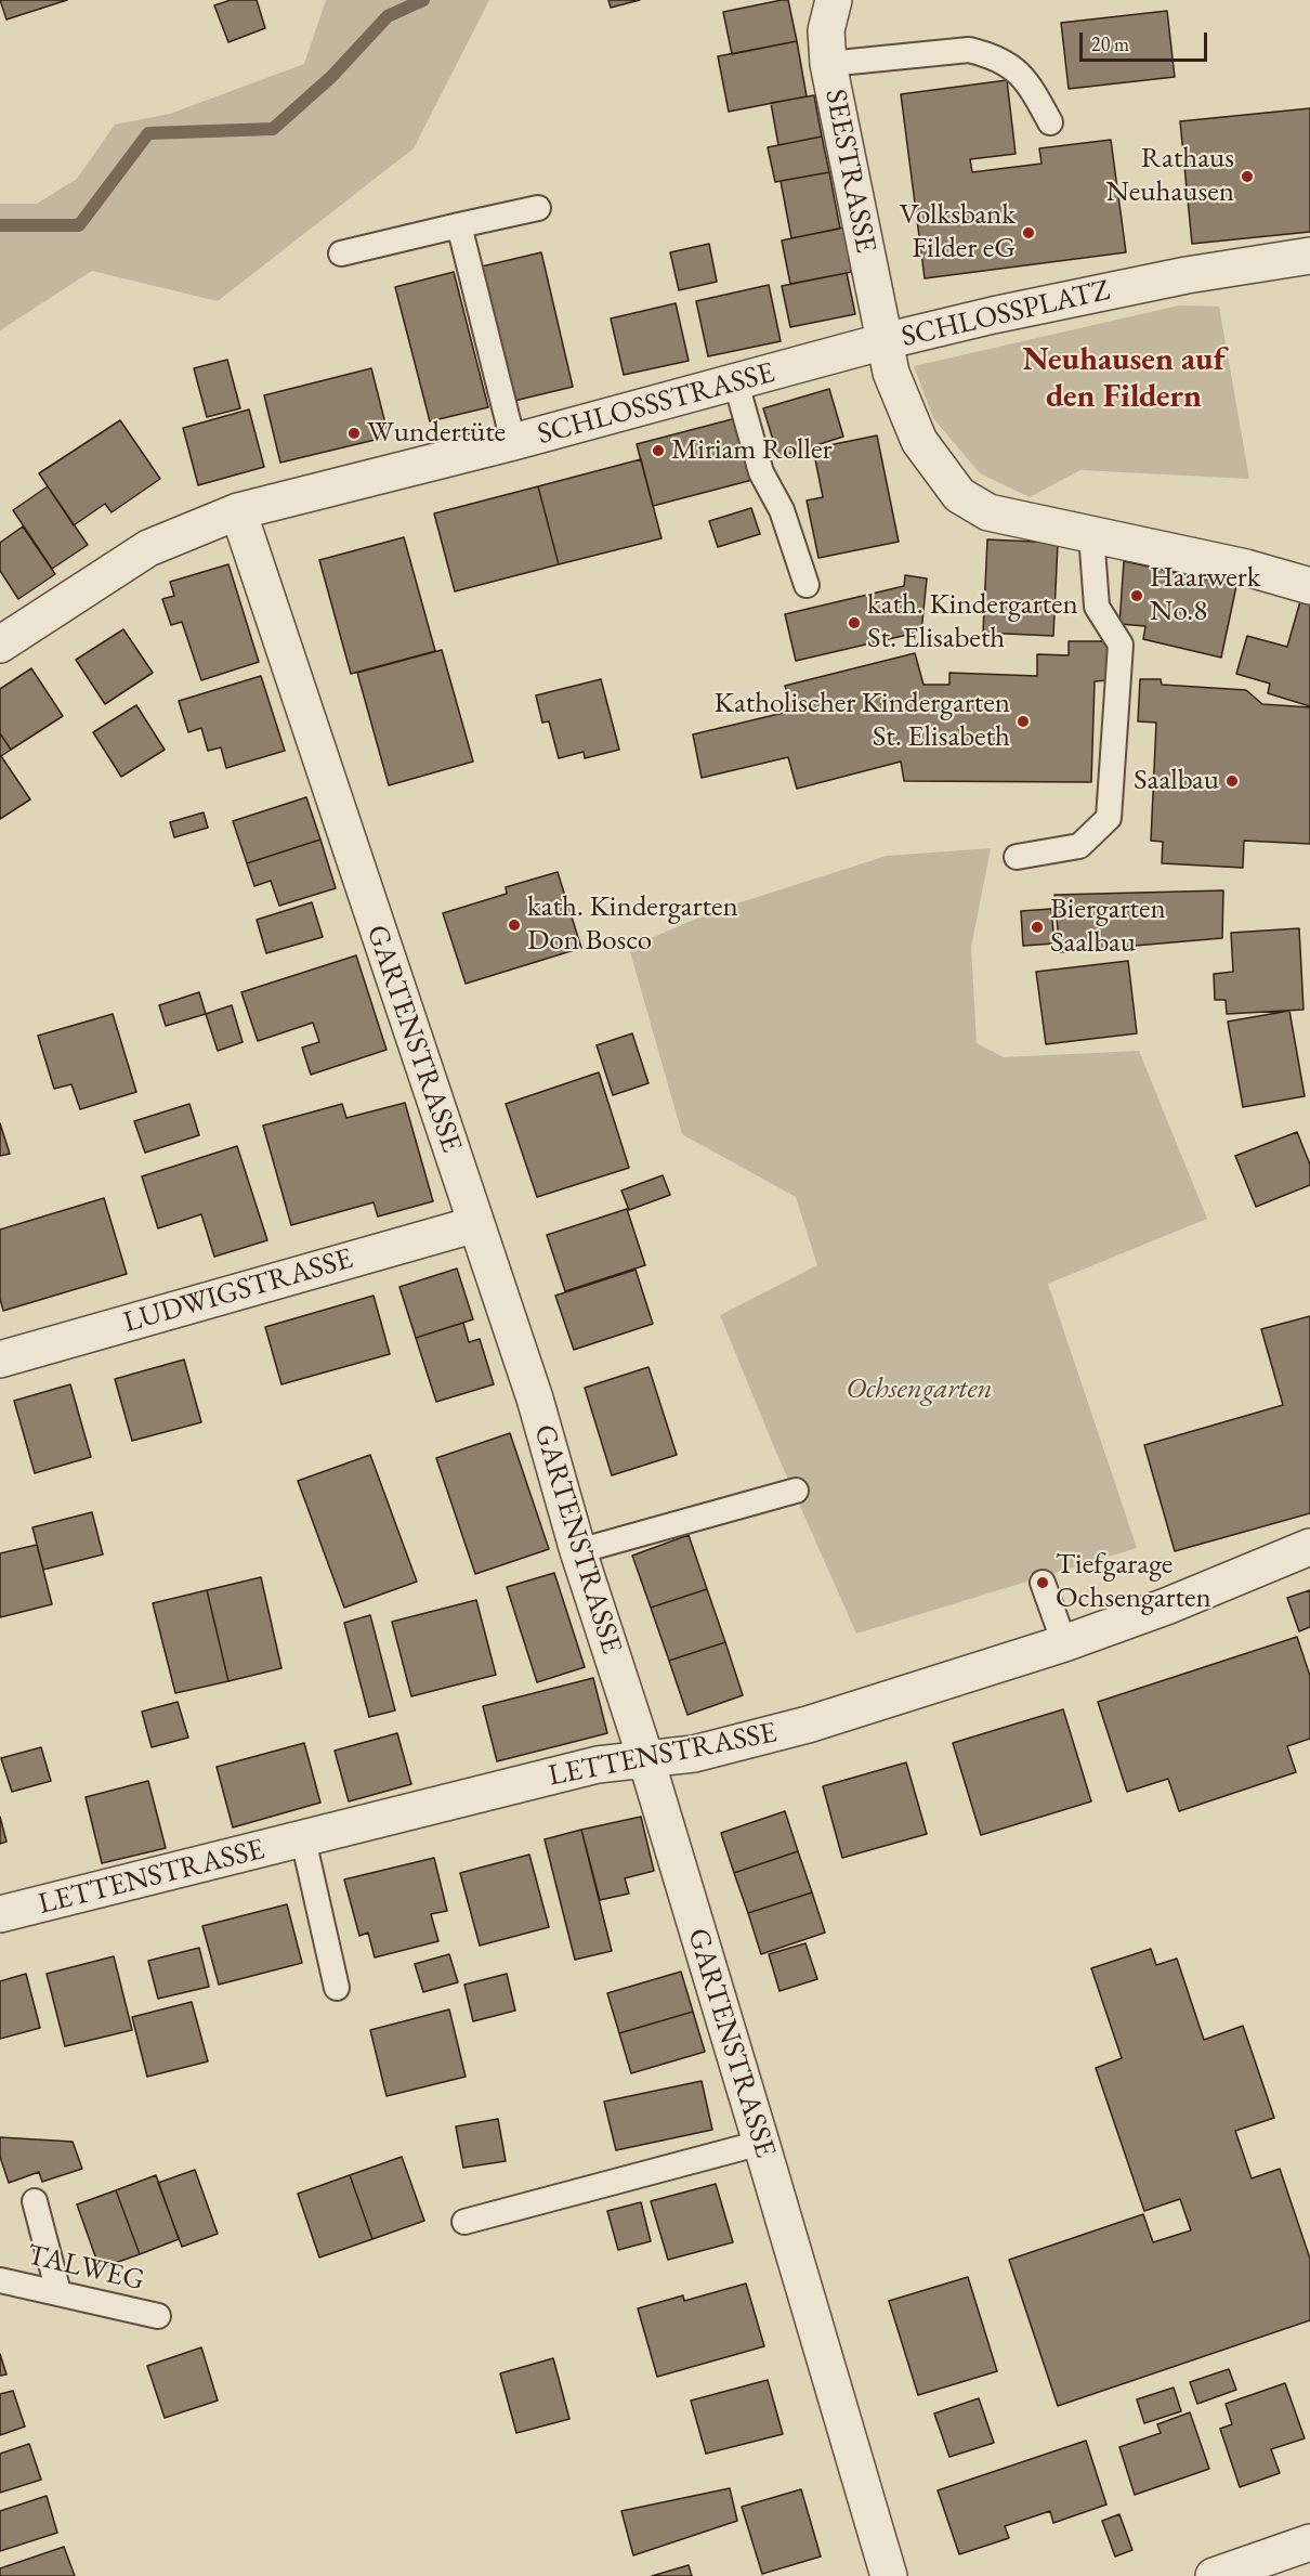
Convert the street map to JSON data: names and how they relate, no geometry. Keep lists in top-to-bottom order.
{
  "streets": {
    "street": [
      "SEESTRASSE",
      "SCHLOSSPLATZ",
      "SCHLOSSSTRASSE",
      "GARTENSTRASSE",
      "LUDWIGSTRASSE",
      "LETTENSTRASSE"
    ],
    "lane": ["TALWEG"]
  },
  "crossings": [
    ["SEESTRASSE", "SCHLOSSPLATZ"],
    ["SEESTRASSE", "SCHLOSSSTRASSE"],
    ["SCHLOSSPLATZ", "SCHLOSSSTRASSE"],
    ["SCHLOSSSTRASSE", "GARTENSTRASSE"],
    ["GARTENSTRASSE", "LUDWIGSTRASSE"],
    ["GARTENSTRASSE", "LETTENSTRASSE"]
  ],
  "districts": ["Neuhausen auf den Fildern"],
  "parks": ["Ochsengarten"],
  "places": [
    "Rathaus Neuhausen",
    "Volksbank Filder eG",
    "Wundertüte",
    "Miriam Roller",
    "Haarwerk No.8",
    "kath. Kindergarten St. Elisabeth",
    "Katholischer Kindergarten St. Elisabeth",
    "Saalbau",
    "kath. Kindergarten Don Bosco",
    "Biergarten Saalbau",
    "Tiefgarage Ochsengarten"
  ],
  "scale_bar": "20 m"
}
